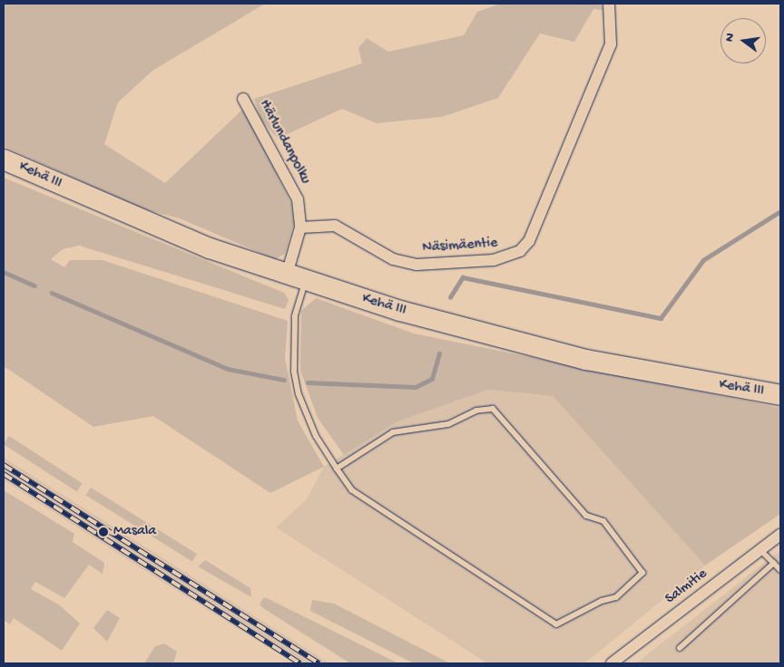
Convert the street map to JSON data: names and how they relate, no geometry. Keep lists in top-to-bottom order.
{
  "streets": {
    "highway": ["Kehä III"],
    "street": ["Härlundanpolku", "Näsimäentie", "Salmitie"]
  },
  "crossings": [
    ["Härlundanpolku", "Näsimäentie"]
  ],
  "places": ["Masala"],
  "north": "left"
}
